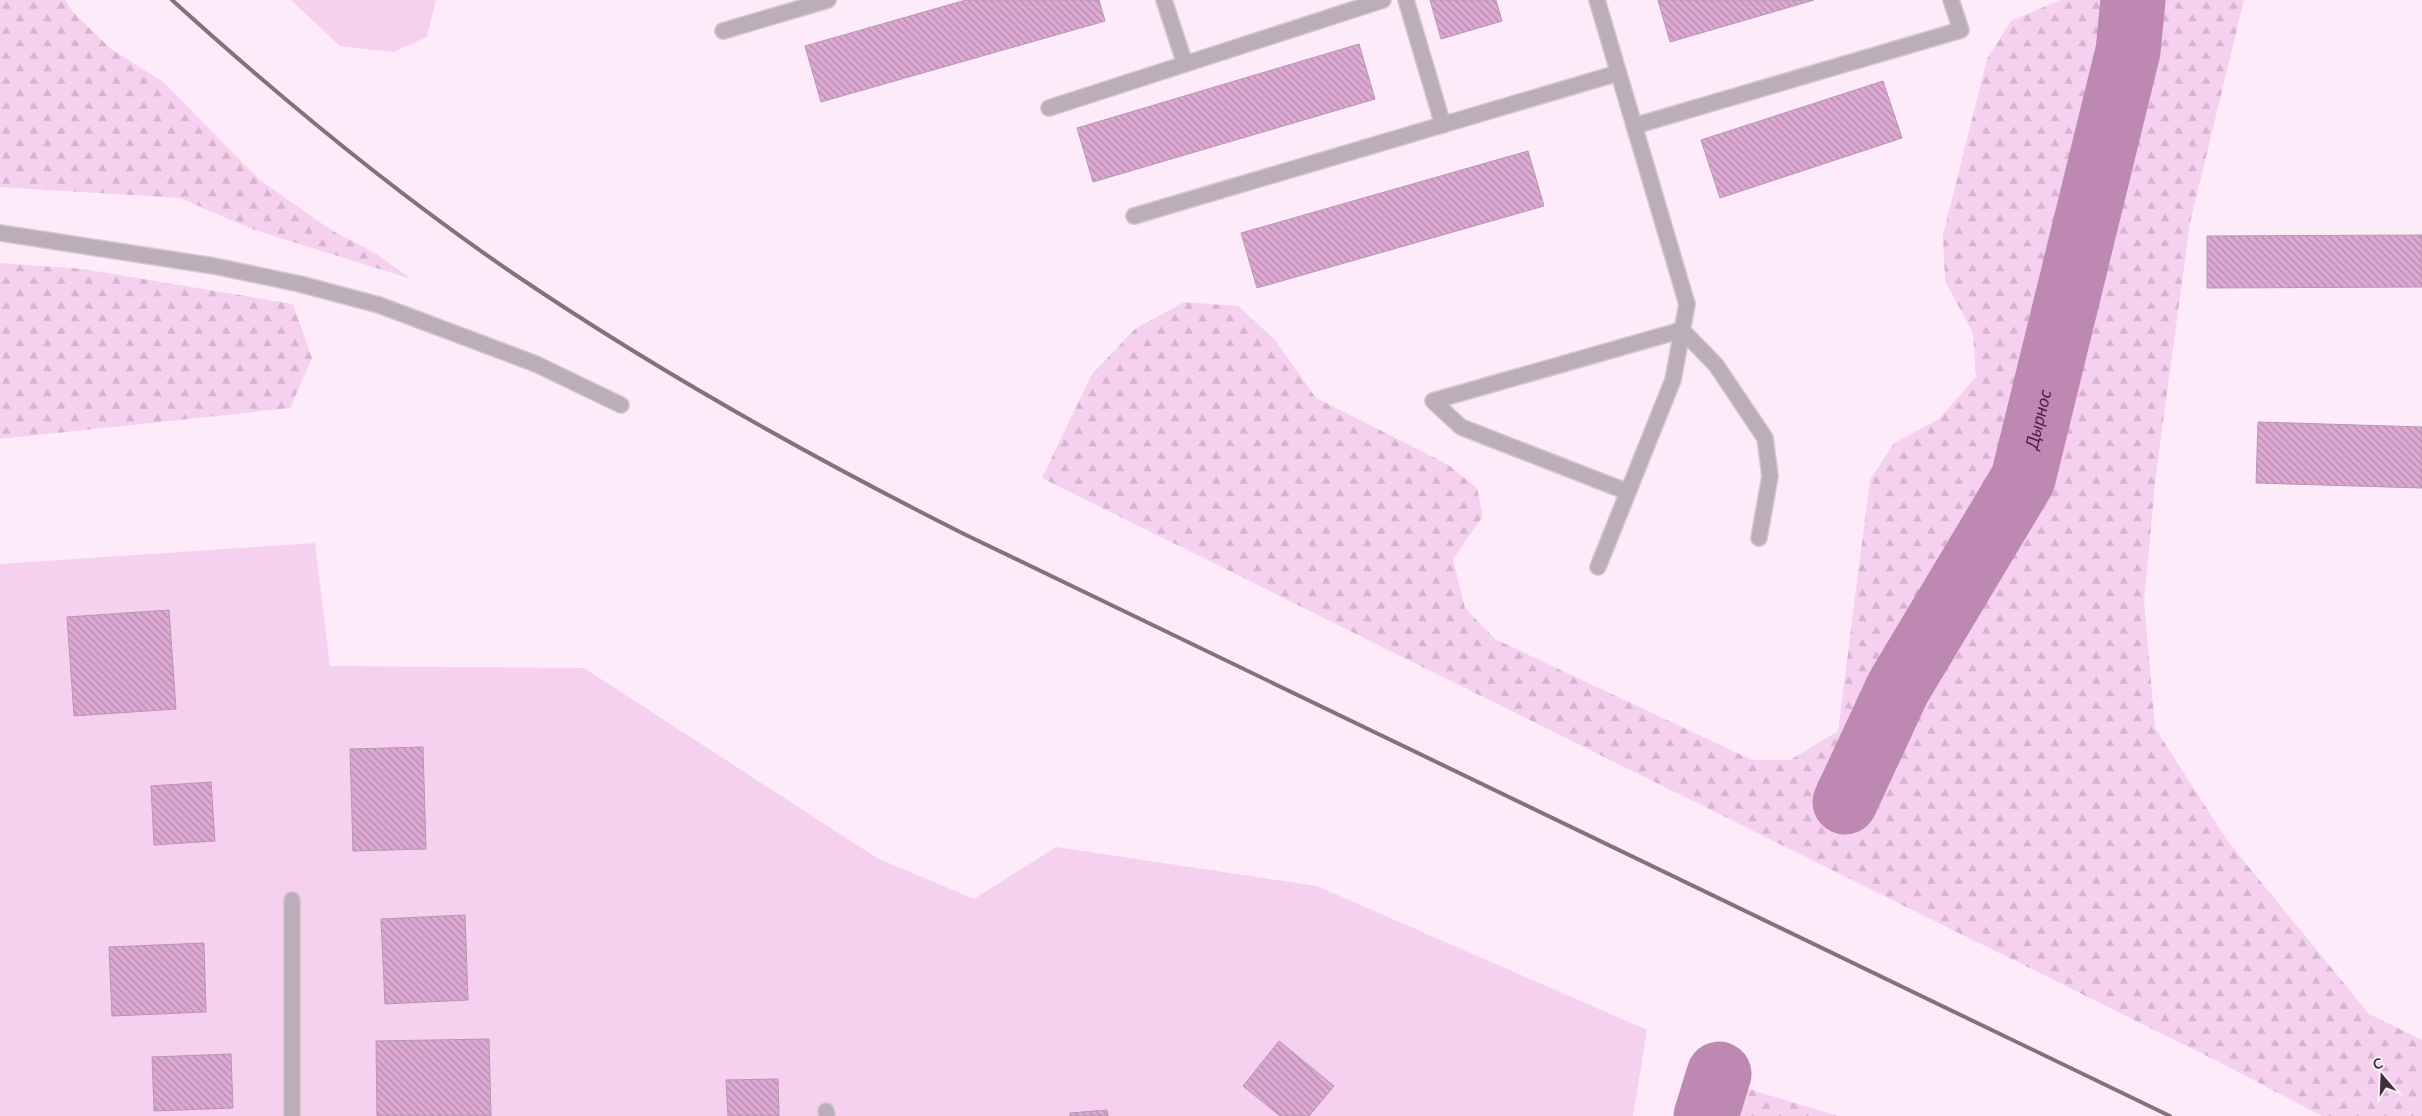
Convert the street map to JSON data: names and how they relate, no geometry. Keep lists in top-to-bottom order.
{
  "water": ["Дырнос"],
  "north": "top"
}
